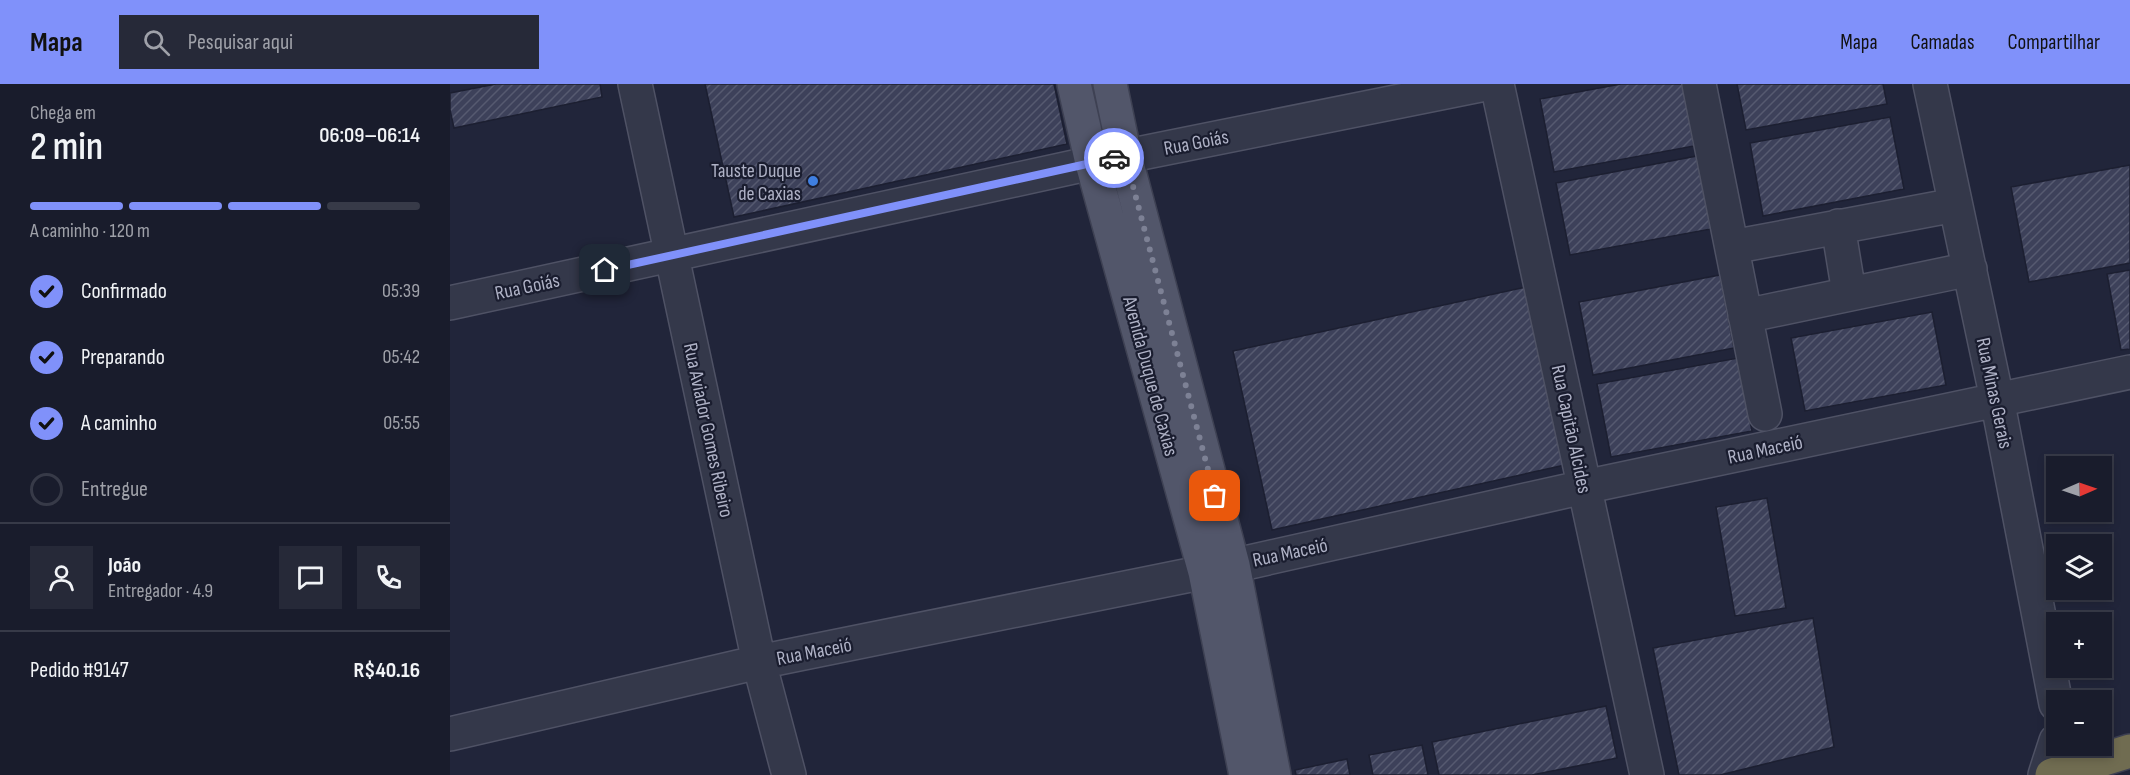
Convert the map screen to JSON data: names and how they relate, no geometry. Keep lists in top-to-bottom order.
{
  "streets": {
    "main road": ["Avenida Duque de Caxias"],
    "street": [
      "Rua Goiás",
      "Rua Minas Gerais",
      "Rua Capitão Alcides",
      "Rua Aviador Gomes Ribeiro",
      "Rua Maceió"
    ]
  },
  "crossings": [
    ["Rua Goiás", "Avenida Duque de Caxias"],
    ["Rua Goiás", "Rua Aviador Gomes Ribeiro"],
    ["Avenida Duque de Caxias", "Rua Maceió"],
    ["Rua Minas Gerais", "Rua Maceió"],
    ["Rua Capitão Alcides", "Rua Maceió"],
    ["Rua Aviador Gomes Ribeiro", "Rua Maceió"]
  ],
  "places": ["Tauste Duque de Caxias"],
  "north": "right",
  "page": {
    "header": "Mapa",
    "search": "Pesquisar aqui",
    "nav": ["Mapa", "Camadas", "Compartilhar"],
    "heading": ["2 min", "Chega em", "06:09–06:14"],
    "panel": [
      "João",
      "Entregador · 4.9",
      "Pedido #9147",
      "R$40.16"
    ],
    "bar": "A caminho · 120 m",
    "list": [
      ["Confirmado", "05:39"],
      ["Preparando", "05:42"],
      ["A caminho", "05:55"],
      "Entregue"
    ],
    "map_buttons": ["+", "−"]
  }
}
